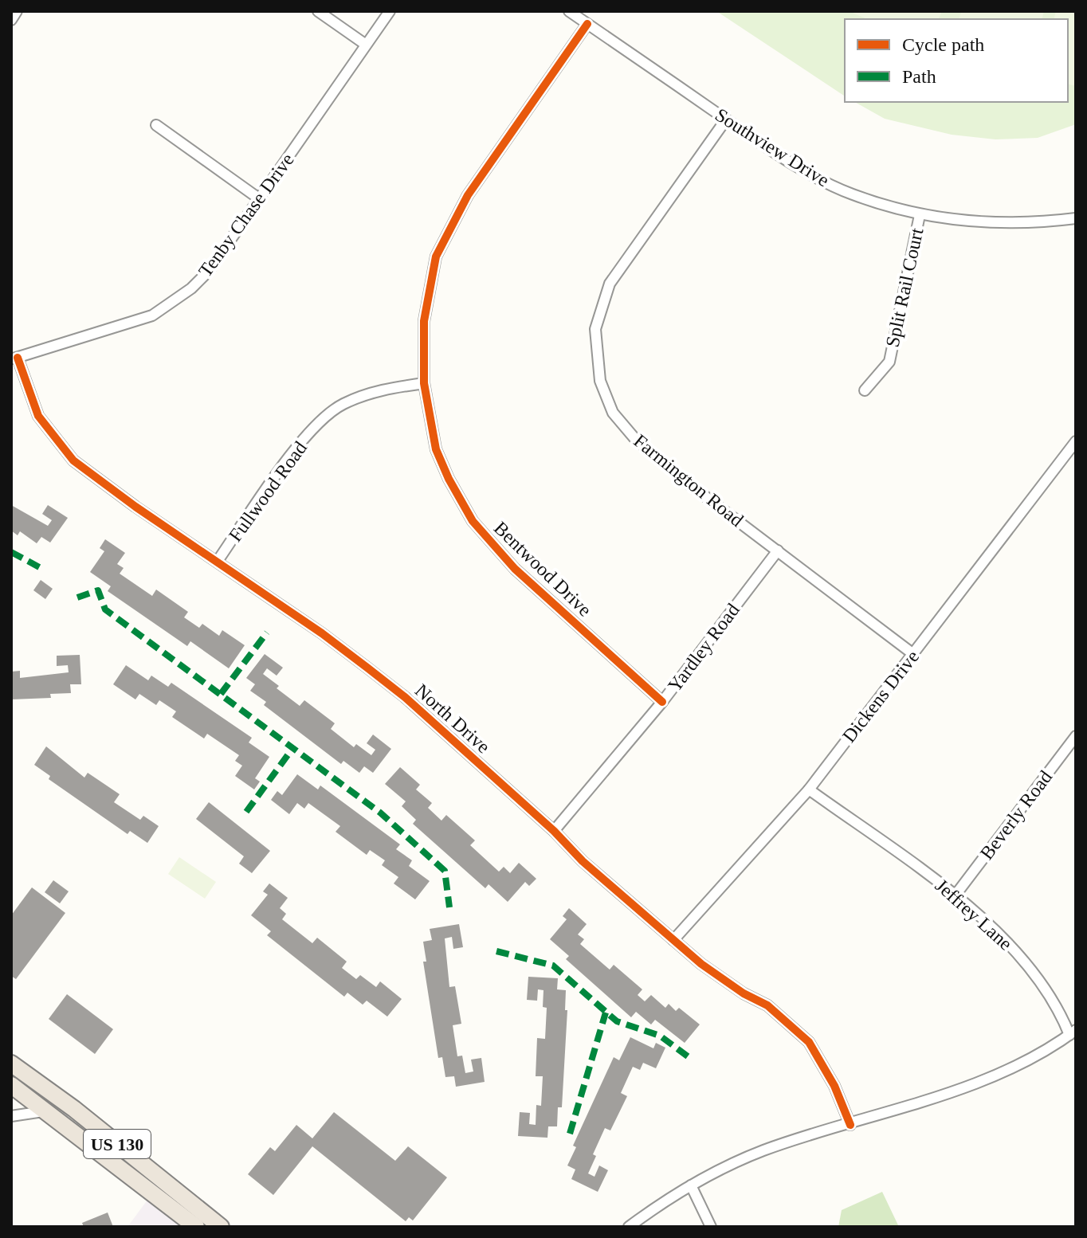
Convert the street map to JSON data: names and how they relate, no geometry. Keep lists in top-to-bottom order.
{
  "streets": {
    "highway": ["US 130"],
    "street": [
      "Southview Drive",
      "Tenby Chase Drive",
      "Split Rail Court",
      "Farmington Road",
      "Fullwood Road",
      "Bentwood Drive",
      "Yardley Road",
      "Dickens Drive",
      "North Drive",
      "Beverly Road",
      "Jeffrey Lane"
    ]
  },
  "crossings": [
    ["Southview Drive", "Split Rail Court"],
    ["Southview Drive", "Farmington Road"],
    ["Southview Drive", "Bentwood Drive"],
    ["Tenby Chase Drive", "North Drive"],
    ["Farmington Road", "Yardley Road"],
    ["Farmington Road", "Dickens Drive"],
    ["Fullwood Road", "Bentwood Drive"],
    ["Fullwood Road", "North Drive"],
    ["Bentwood Drive", "Yardley Road"],
    ["Yardley Road", "North Drive"],
    ["Dickens Drive", "North Drive"],
    ["Dickens Drive", "Jeffrey Lane"],
    ["Beverly Road", "Jeffrey Lane"]
  ],
  "legend": ["Cycle path", "Path"]
}
